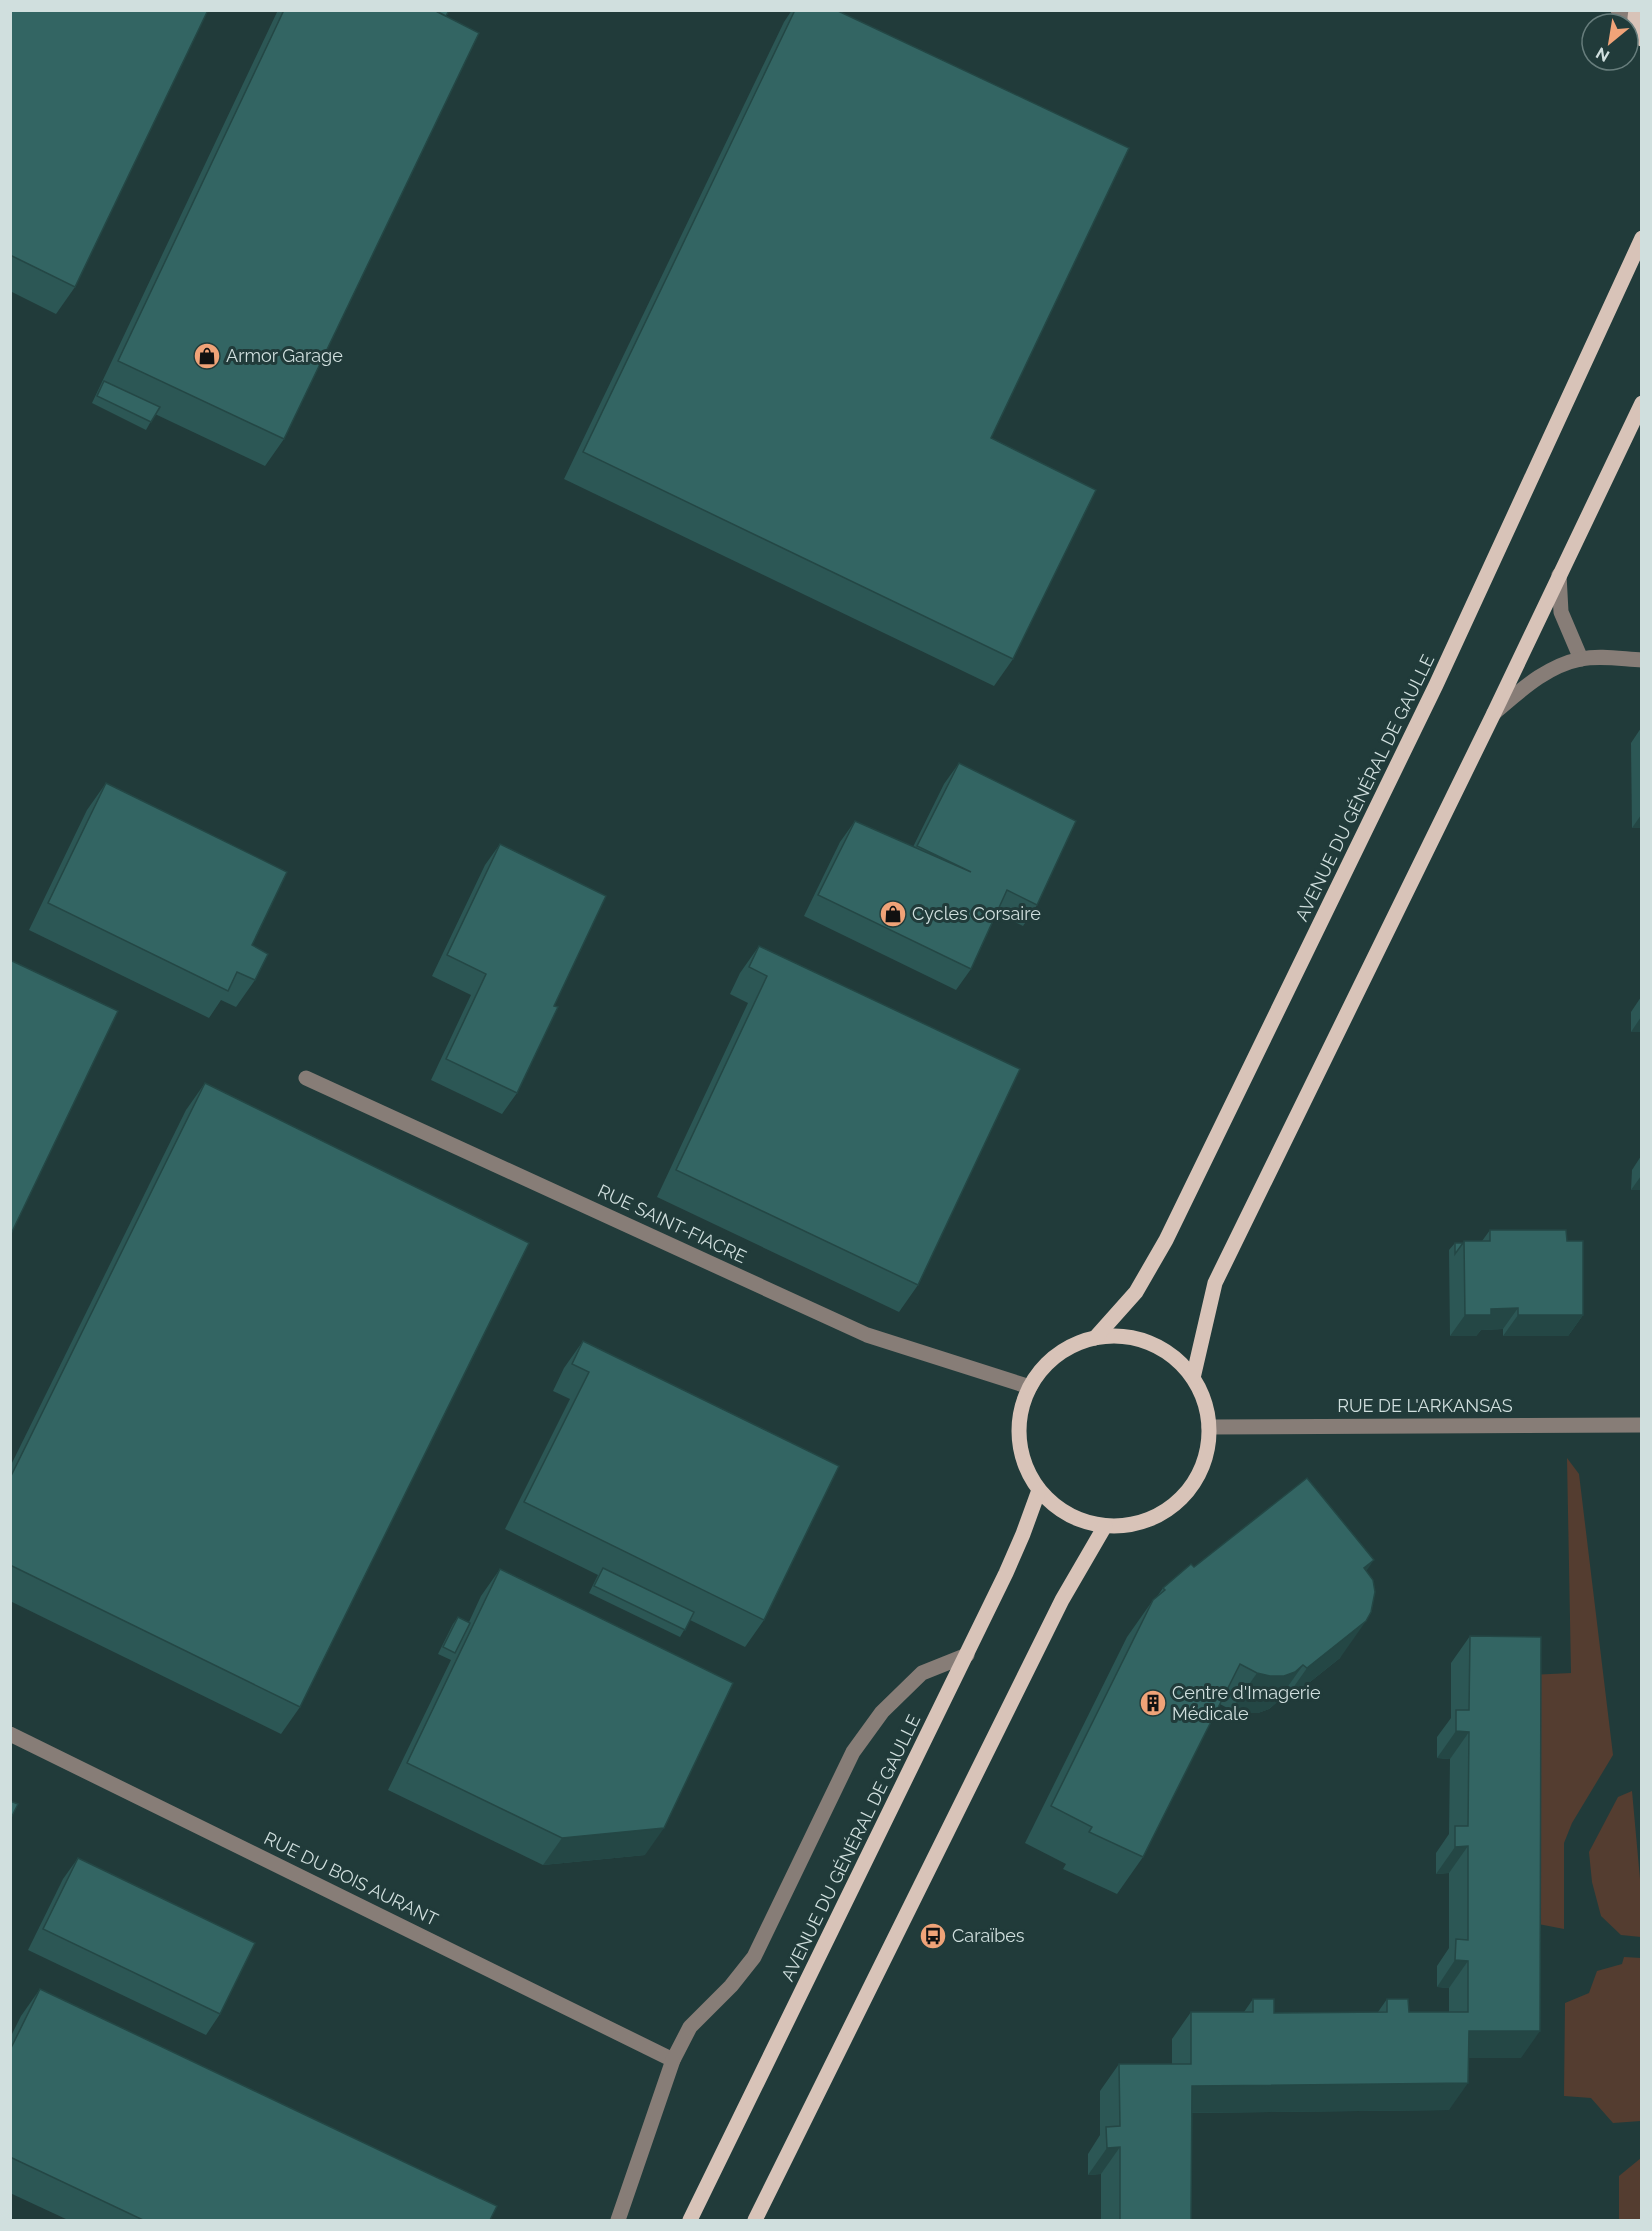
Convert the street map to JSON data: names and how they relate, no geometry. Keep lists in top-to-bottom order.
{
  "streets": {
    "main road": ["AVENUE DU GÉNÉRAL DE GAULLE"],
    "street": ["RUE SAINT-FIACRE", "RUE DE L'ARKANSAS", "RUE DU BOIS AURANT"]
  },
  "crossings": [
    ["AVENUE DU GÉNÉRAL DE GAULLE", "RUE SAINT-FIACRE"],
    ["AVENUE DU GÉNÉRAL DE GAULLE", "RUE DE L'ARKANSAS"],
    ["RUE SAINT-FIACRE", "RUE DE L'ARKANSAS"]
  ],
  "places": {
    "shop": ["Armor Garage", "Cycles Corsaire"],
    "building": ["Centre d'Imagerie Médicale"],
    "bus stop": ["Caraïbes"]
  },
  "north": "bottom left"
}
